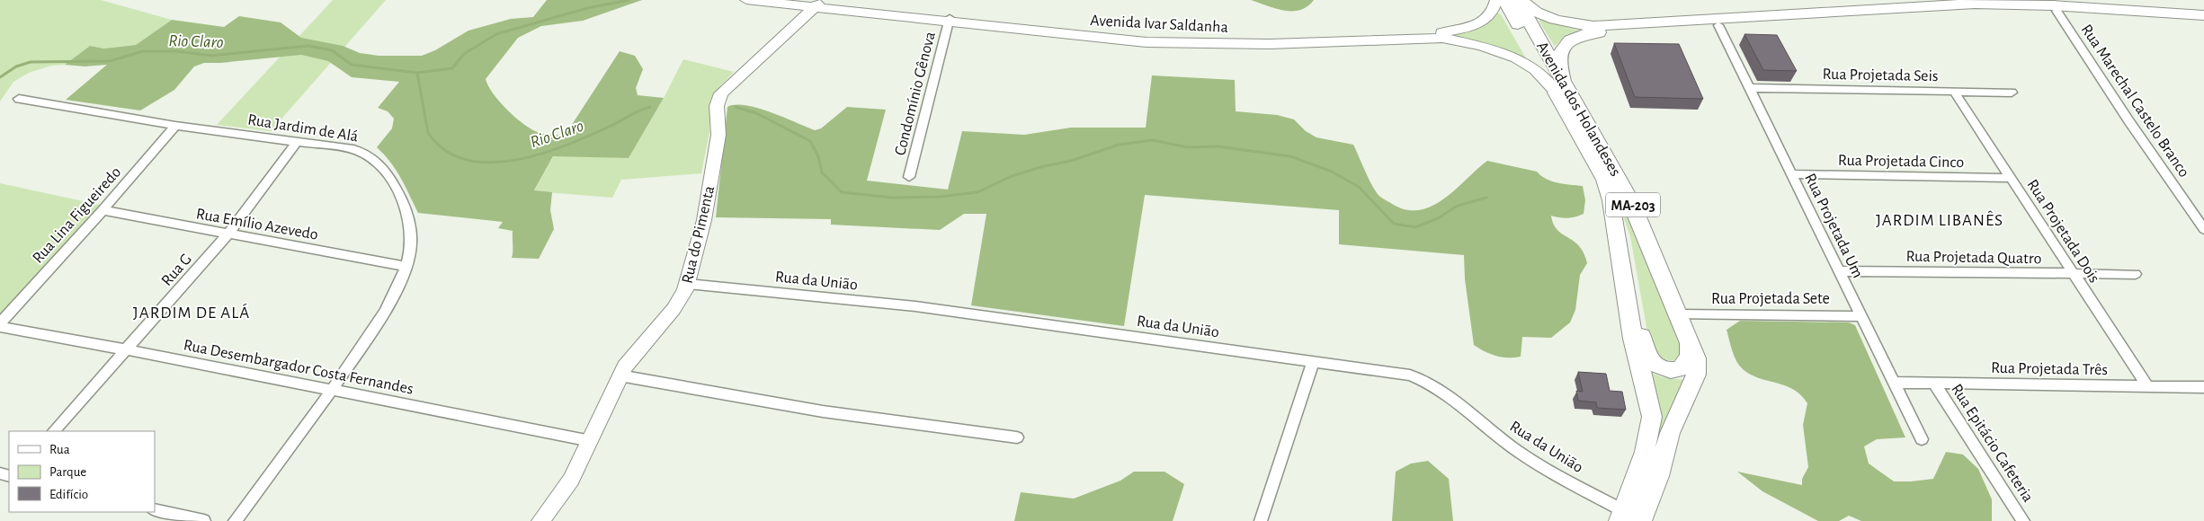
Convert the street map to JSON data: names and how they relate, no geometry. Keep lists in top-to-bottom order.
{
  "streets": {
    "main road": [
      "Avenida Ivar Saldanha",
      "Avenida dos Holandeses",
      "MA-203",
      "Rua do Pimenta"
    ],
    "street": [
      "Rua Projetada Seis",
      "Condomínio Gênova",
      "Rua Marechal Castelo Branco",
      "Rua Jardim de Alá",
      "Rua Projetada Cinco",
      "Rua Lina Figueiredo",
      "Rua Emílio Azevedo",
      "Rua Projetada Um",
      "Rua Projetada Dois",
      "Rua Projetada Quatro",
      "Rua G",
      "Rua da União",
      "Rua Projetada Sete",
      "Rua Desembargador Costa Fernandes",
      "Rua Projetada Três",
      "Rua Epitácio Cafeteria"
    ]
  },
  "crossings": [
    ["Avenida Ivar Saldanha", "Condomínio Gênova"],
    ["Avenida Ivar Saldanha", "Avenida dos Holandeses"],
    ["Avenida Ivar Saldanha", "Rua do Pimenta"],
    ["Rua Projetada Seis", "Rua Projetada Um"],
    ["Rua Projetada Seis", "Rua Projetada Dois"],
    ["Avenida dos Holandeses", "Rua da União"],
    ["Avenida dos Holandeses", "Rua Projetada Sete"],
    ["Rua Jardim de Alá", "Rua Lina Figueiredo"],
    ["Rua Jardim de Alá", "Rua Emílio Azevedo"],
    ["Rua Jardim de Alá", "Rua G"],
    ["Rua Jardim de Alá", "Rua Desembargador Costa Fernandes"],
    ["Rua Projetada Cinco", "Rua Projetada Um"],
    ["Rua Projetada Cinco", "Rua Projetada Dois"],
    ["Rua Lina Figueiredo", "Rua Emílio Azevedo"],
    ["Rua Emílio Azevedo", "Rua G"],
    ["Rua Projetada Um", "Rua Projetada Quatro"],
    ["Rua Projetada Um", "Rua Projetada Sete"],
    ["Rua Projetada Um", "Rua Projetada Três"],
    ["Rua Projetada Dois", "Rua Projetada Quatro"],
    ["Rua Projetada Dois", "Rua Projetada Três"],
    ["Rua do Pimenta", "Rua da União"],
    ["Rua do Pimenta", "Rua Desembargador Costa Fernandes"],
    ["Rua G", "Rua Desembargador Costa Fernandes"],
    ["Rua Projetada Três", "Rua Epitácio Cafeteria"]
  ],
  "districts": ["JARDIM LIBANÊS", "JARDIM DE ALÁ"],
  "water": ["Rio Claro"],
  "legend": ["Rua", "Parque", "Edifício"]
}
